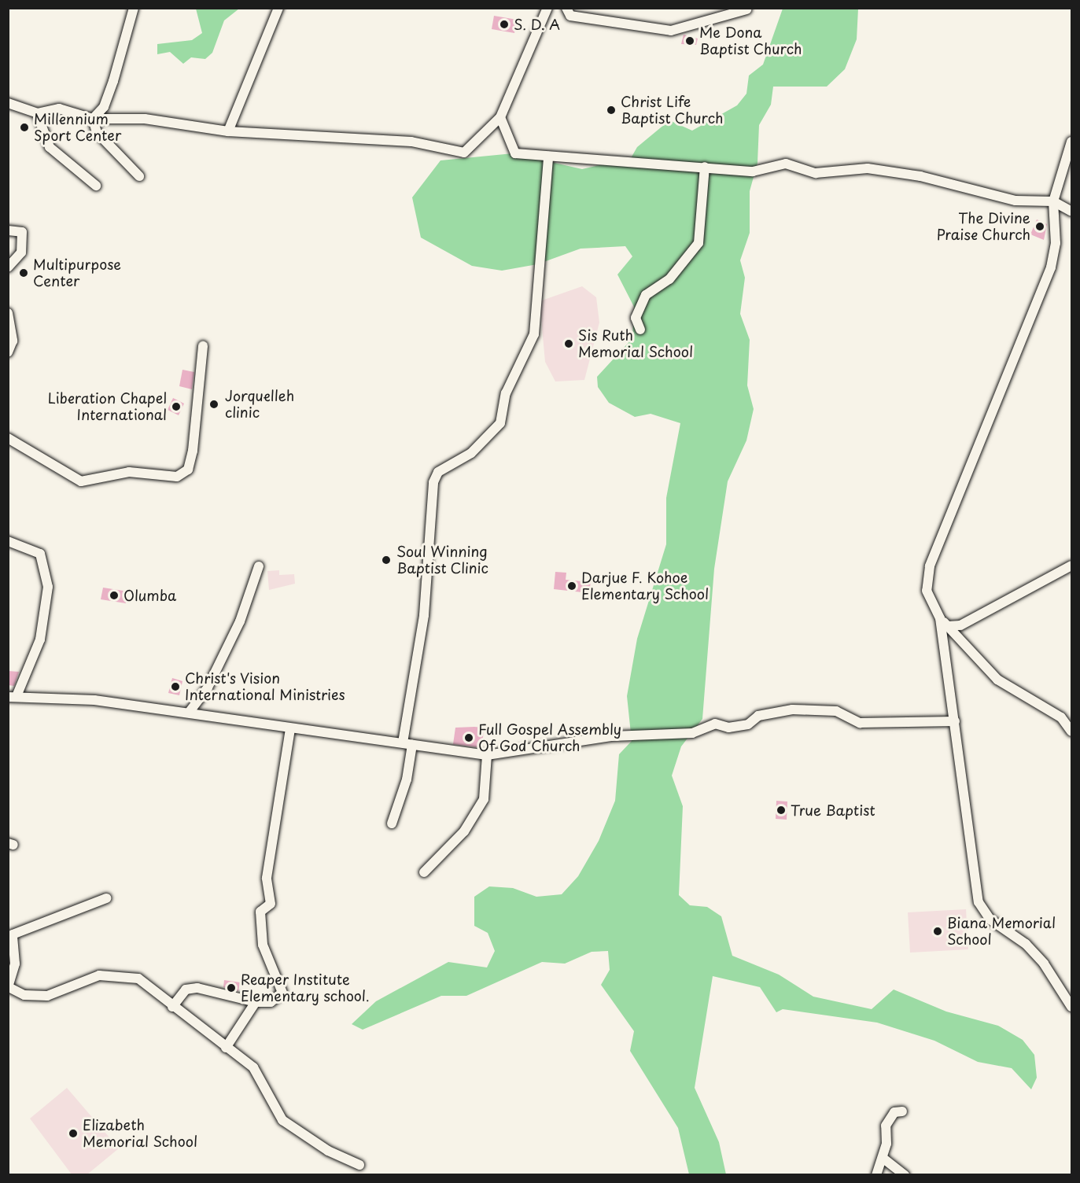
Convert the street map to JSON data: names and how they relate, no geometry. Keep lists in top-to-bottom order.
{
  "places": [
    "S. D. A",
    "Me Dona Baptist Church",
    "Christ Life Baptist Church",
    "Millennium Sport Center",
    "The Divine Praise Church",
    "Multipurpose Center",
    "Sis Ruth Memorial School",
    "Jorquelleh clinic",
    "Liberation Chapel International",
    "Soul Winning Baptist Clinic",
    "Darjue F. Kohoe Elementary School",
    "Olumba",
    "Christ's Vision International Ministries",
    "Full Gospel Assembly Of God Church",
    "True Baptist",
    "Biana Memorial School",
    "Reaper Institute Elementary school.",
    "Elizabeth Memorial School"
  ]
}
